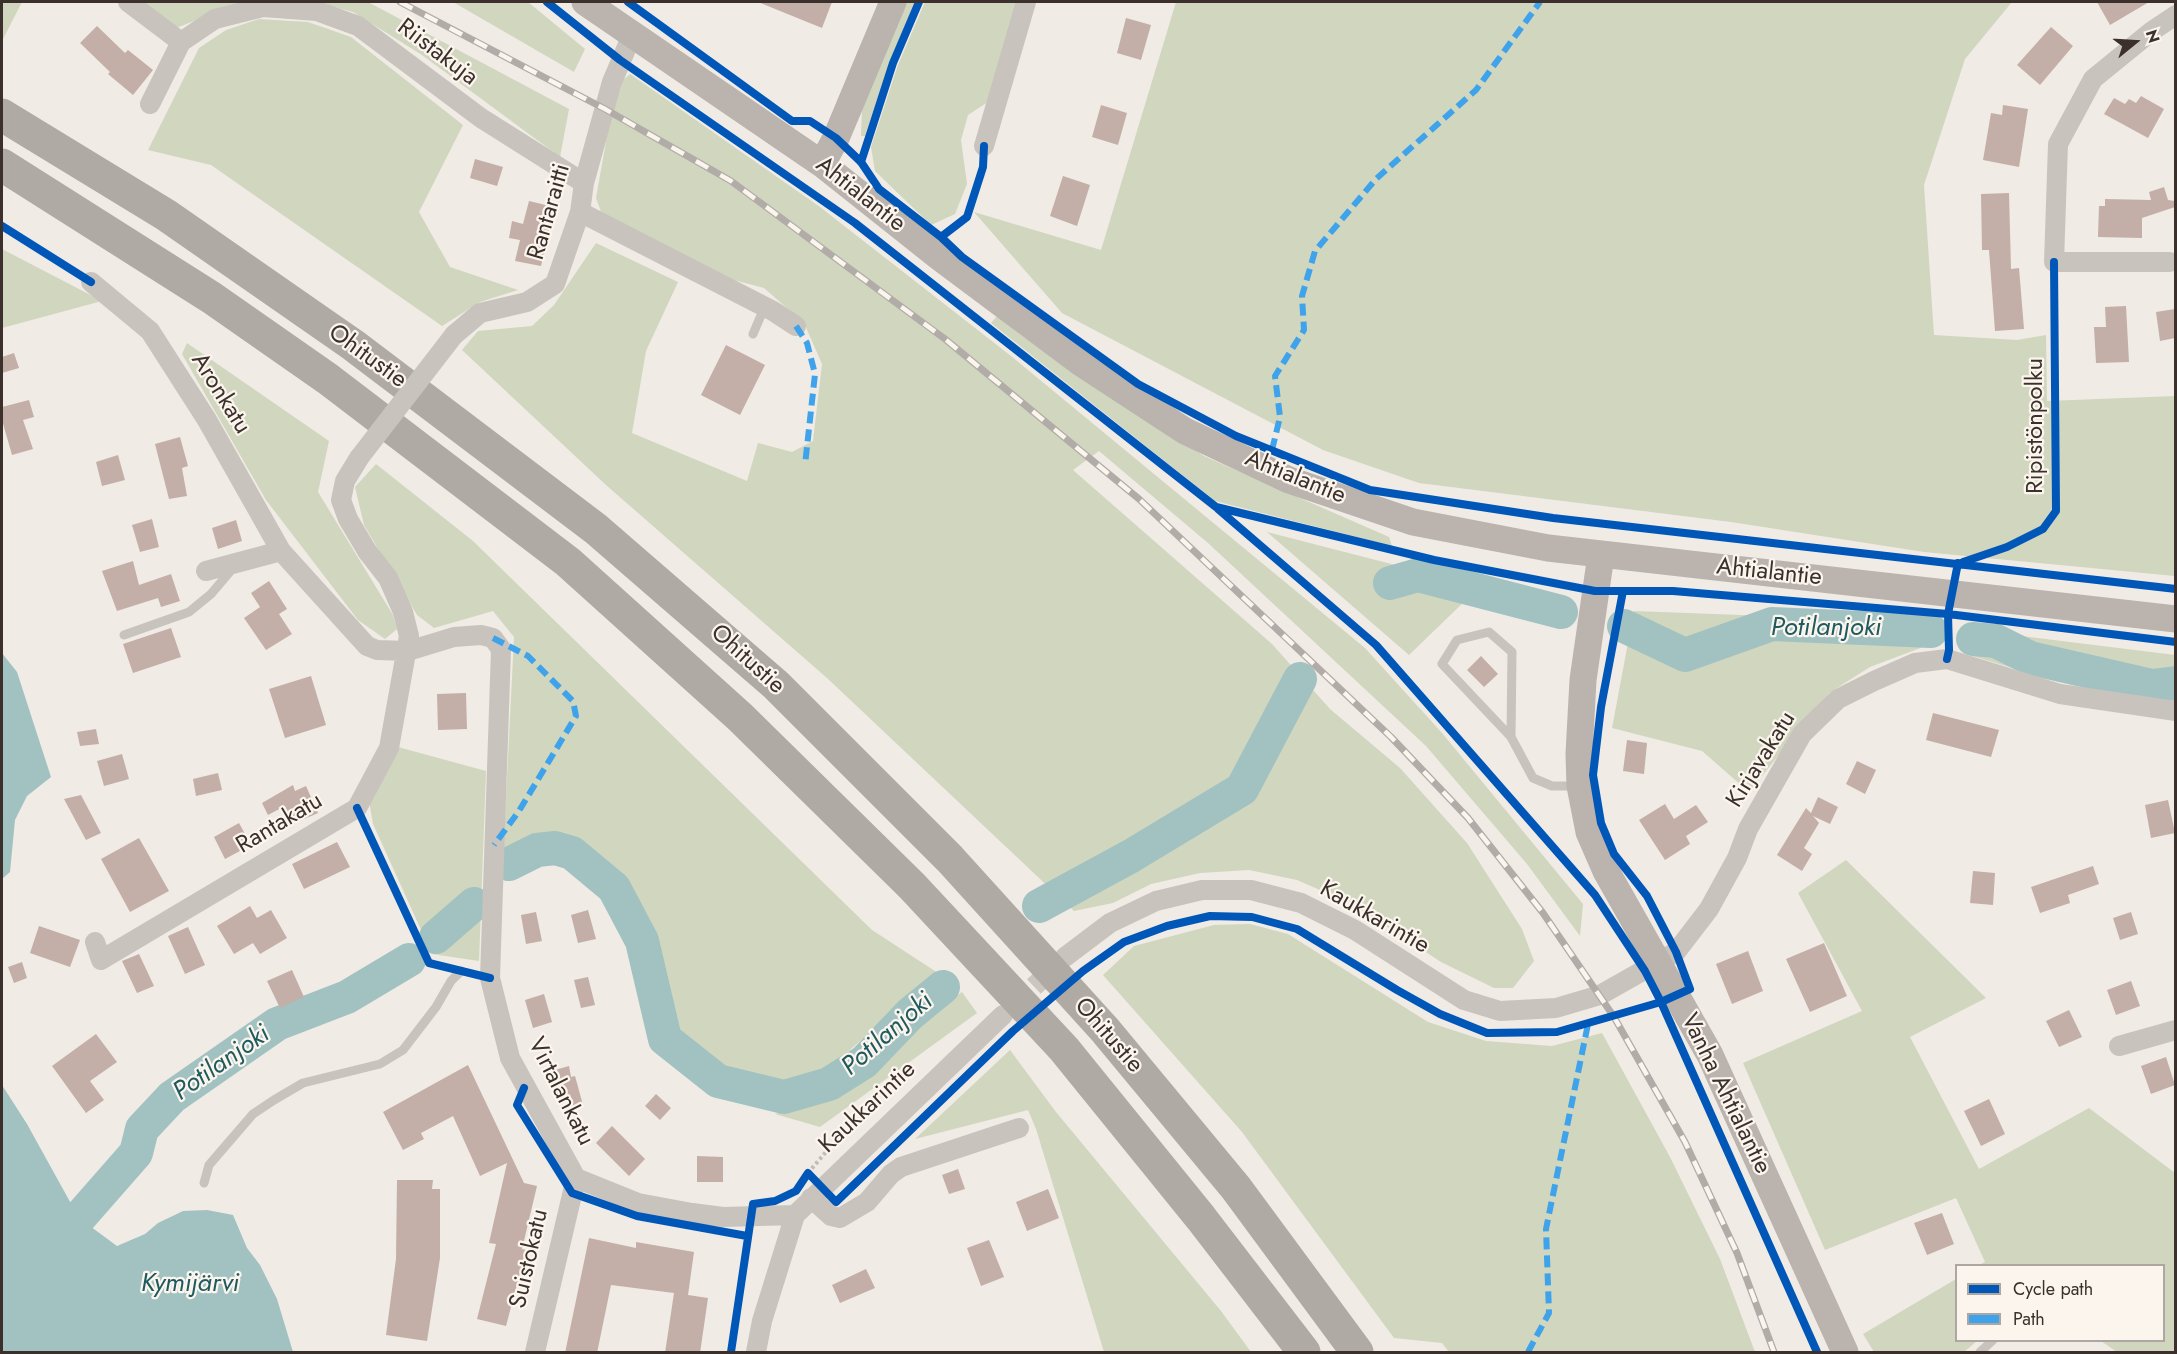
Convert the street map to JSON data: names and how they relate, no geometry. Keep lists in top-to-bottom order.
{
  "streets": {
    "highway": ["Ohitustie"],
    "main road": ["Ahtialantie", "Vanha Ahtialantie"],
    "street": [
      "Riistakuja",
      "Rantaraitti",
      "Aronkatu",
      "Kirjavakatu",
      "Rantakatu",
      "Kaukkarintie",
      "Virtalankatu",
      "Suistokatu"
    ],
    "cycle path": ["Ripistönpolku"]
  },
  "crossings": [
    ["Riistakuja", "Rantaraitti"],
    ["Ahtialantie", "Rantaraitti"],
    ["Ahtialantie", "Vanha Ahtialantie"],
    ["Rantaraitti", "Aronkatu"],
    ["Rantaraitti", "Rantakatu"],
    ["Aronkatu", "Rantakatu"],
    ["Aronkatu", "Virtalankatu"],
    ["Kirjavakatu", "Kaukkarintie"],
    ["Kirjavakatu", "Vanha Ahtialantie"],
    ["Kaukkarintie", "Virtalankatu"],
    ["Kaukkarintie", "Vanha Ahtialantie"],
    ["Virtalankatu", "Suistokatu"]
  ],
  "water": ["Potilanjoki", "Kymijärvi"],
  "legend": ["Cycle path", "Path"],
  "north": "right"
}
